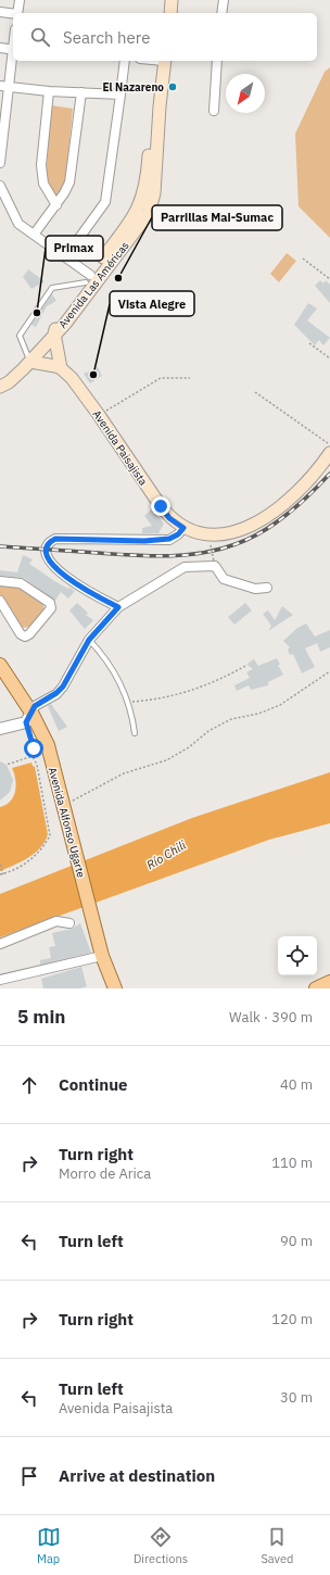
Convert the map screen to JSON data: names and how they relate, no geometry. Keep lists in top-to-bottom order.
{
  "streets": {
    "main road": ["Avenida Las Américas", "Avenida Paisajista", "Avenida Alfonso Ugarte"]
  },
  "crossings": [
    ["Avenida Las Américas", "Avenida Paisajista"]
  ],
  "water": ["Río Chili"],
  "places": [
    "El Nazareno",
    "Parrillas Mai-Sumac",
    "Primax",
    "Vista Alegre"
  ],
  "north": "bottom left",
  "page": {
    "search": "Search here",
    "heading": ["5 min", "Walk · 390 m"],
    "list": [
      ["Continue", "40 m"],
      ["Turn right", "Morro de Arica", "110 m"],
      ["Turn left", "90 m"],
      ["Turn right", "120 m"],
      ["Turn left", "Avenida Paisajista", "30 m"],
      "Arrive at destination"
    ],
    "nav": ["Map", "Directions", "Saved"]
  }
}
